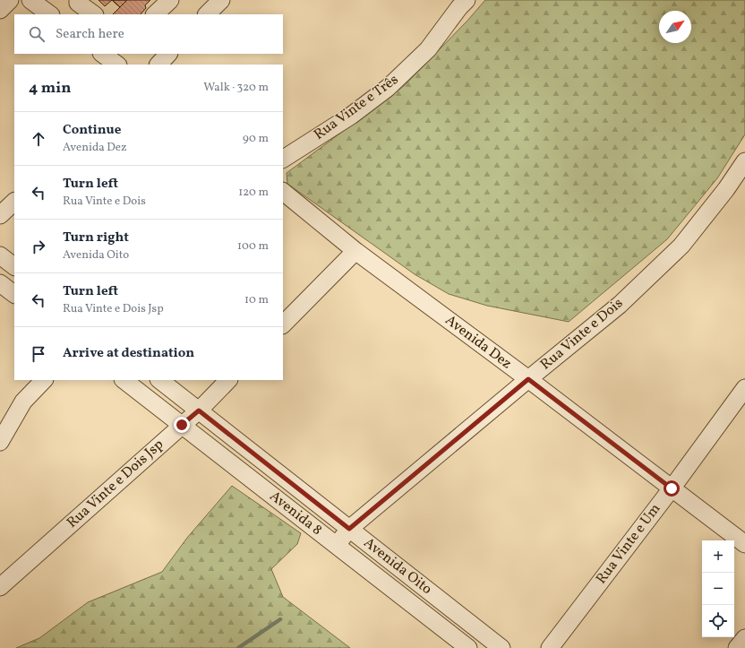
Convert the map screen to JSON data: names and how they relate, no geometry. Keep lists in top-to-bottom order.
{
  "streets": {
    "street": [
      "Rua Vinte e Três",
      "Rua Vinte e Dois",
      "Avenida Dez",
      "Rua Vinte e Dois Jsp",
      "Avenida 8",
      "Rua Vinte e Um",
      "Avenida Oito"
    ]
  },
  "crossings": [
    ["Rua Vinte e Dois", "Avenida Dez"],
    ["Rua Vinte e Dois", "Avenida 8"],
    ["Rua Vinte e Dois", "Avenida Oito"],
    ["Avenida Dez", "Rua Vinte e Um"],
    ["Rua Vinte e Dois Jsp", "Avenida 8"],
    ["Rua Vinte e Dois Jsp", "Avenida Oito"]
  ],
  "north": "top right",
  "page": {
    "search": "Search here",
    "heading": ["4 min", "Walk · 320 m"],
    "list": [
      ["Continue", "Avenida Dez", "90 m"],
      ["Turn left", "Rua Vinte e Dois", "120 m"],
      ["Turn right", "Avenida Oito", "100 m"],
      ["Turn left", "Rua Vinte e Dois Jsp", "10 m"],
      "Arrive at destination"
    ],
    "map_buttons": ["+", "−"]
  }
}
